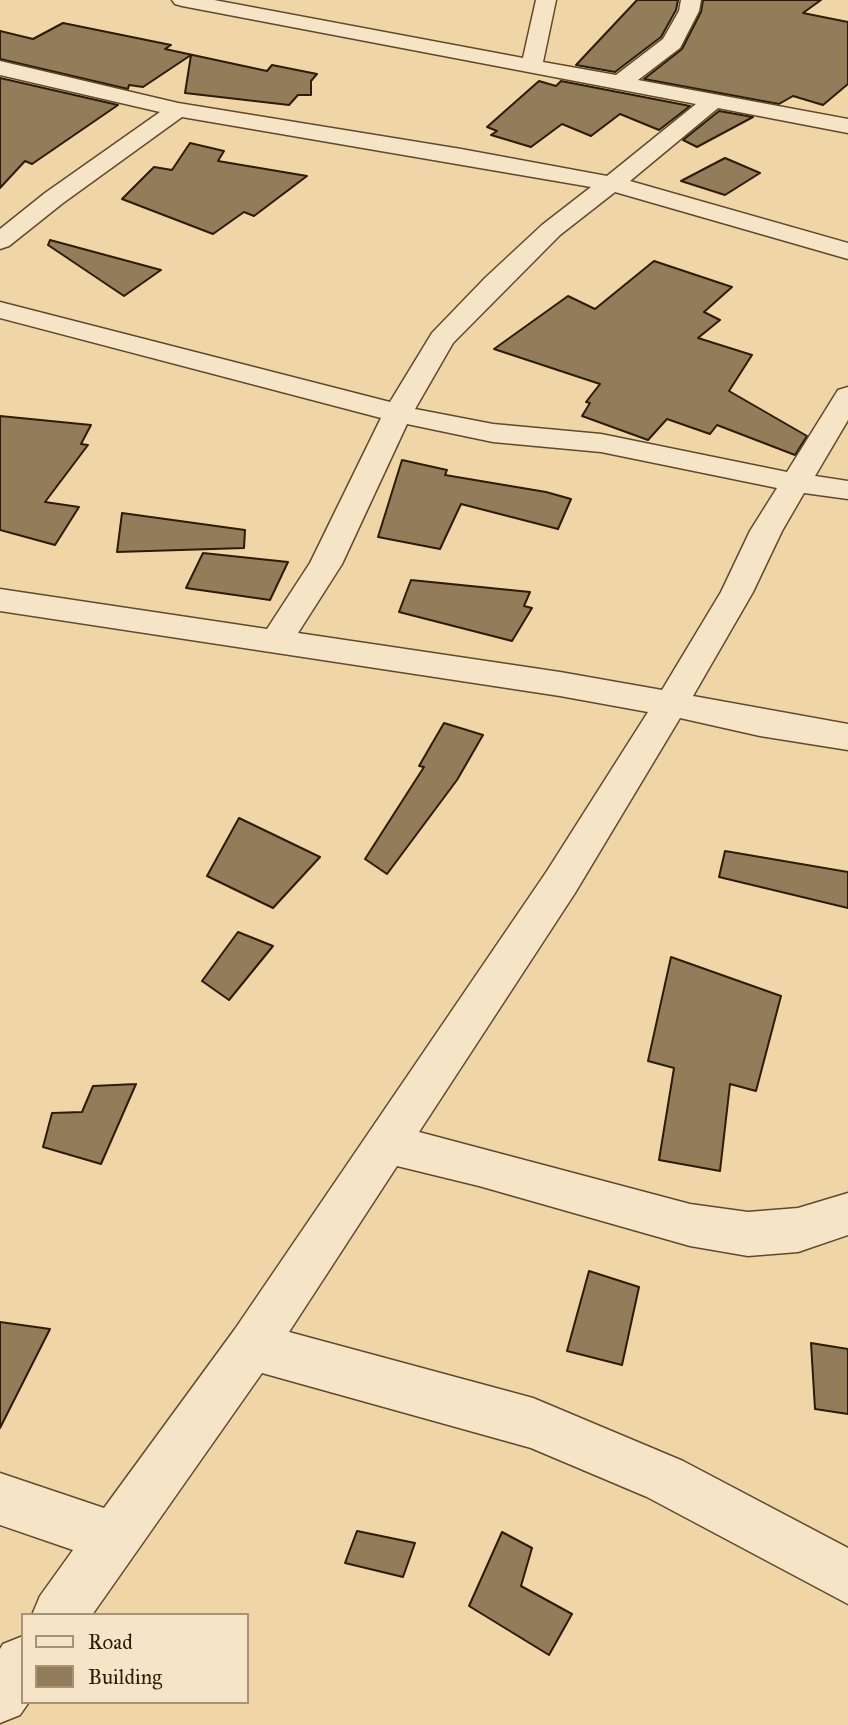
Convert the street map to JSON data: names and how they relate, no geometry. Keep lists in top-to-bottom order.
{
  "legend": ["Road", "Building"]
}
